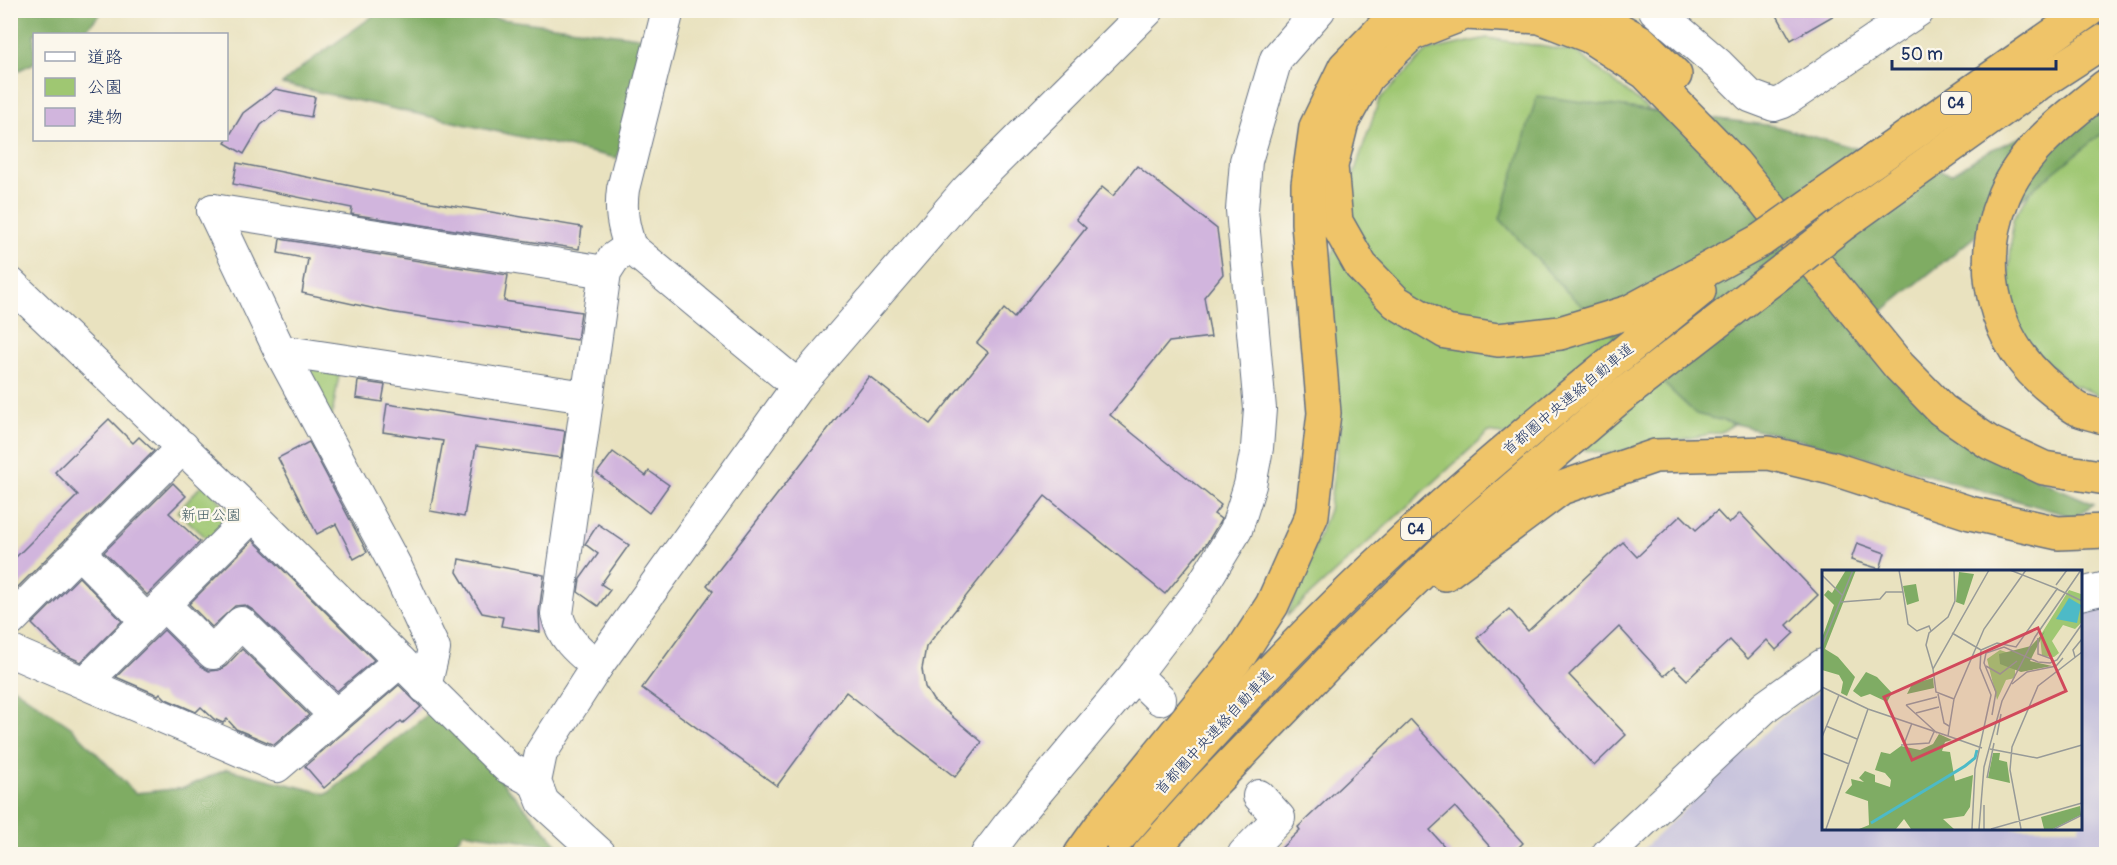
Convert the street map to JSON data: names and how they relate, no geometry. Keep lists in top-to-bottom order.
{
  "streets": {
    "highway": ["C4", "首都圏中央連絡自動車道"]
  },
  "parks": ["新田公園"],
  "legend": ["道路", "公園", "建物"],
  "scale_bar": "50 m"
}
